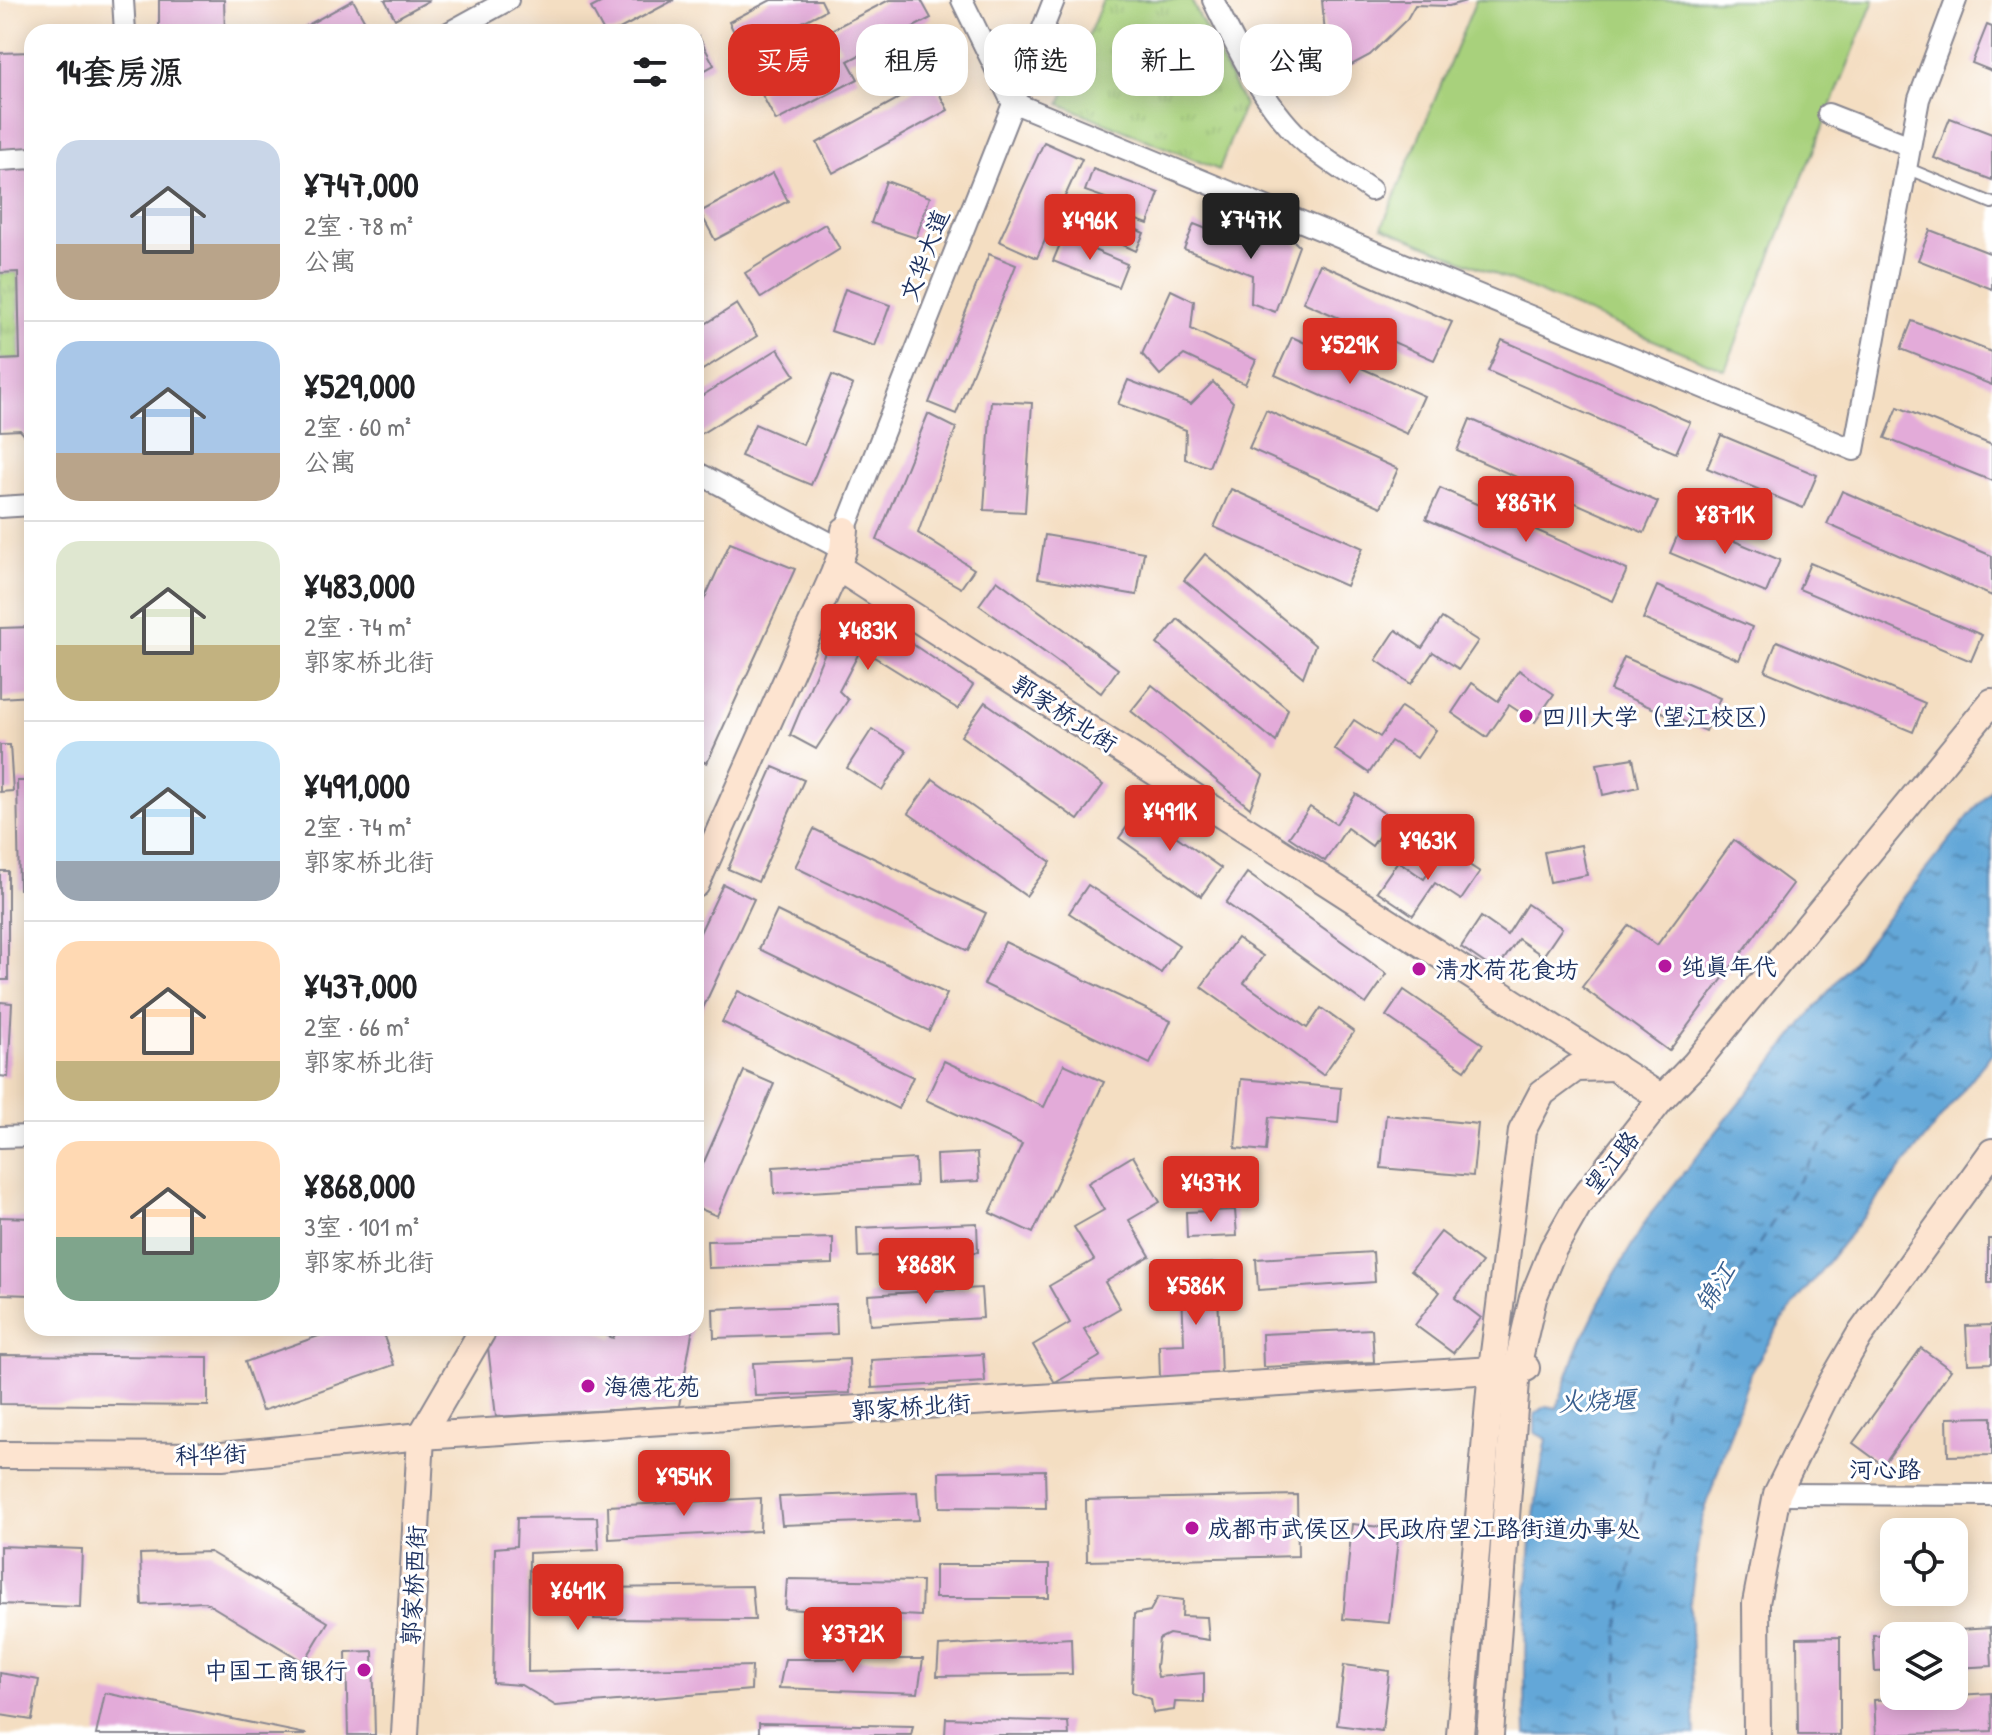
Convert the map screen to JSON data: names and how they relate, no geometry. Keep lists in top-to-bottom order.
{
  "streets": {
    "street": [
      "文华大道",
      "郭家桥北街",
      "望江路",
      "科华街",
      "河心路",
      "郭家桥西街"
    ]
  },
  "crossings": [
    ["文华大道", "郭家桥北街"],
    ["郭家桥北街", "望江路"],
    ["郭家桥北街", "科华街"],
    ["郭家桥北街", "郭家桥西街"],
    ["科华街", "郭家桥西街"]
  ],
  "water": ["锦江", "火烧堰"],
  "places": [
    "四川大学（望江校区）",
    "纯真年代",
    "清水荷花食坊",
    "海德花苑",
    "成都市武侯区人民政府望江路街道办事处",
    "中国工商银行"
  ],
  "page": {
    "chip": [
      "买房",
      "租房",
      "筛选",
      "新上",
      "公寓"
    ],
    "heading": "14套房源",
    "list": [
      {
        "name": "¥747,000",
        "note": "2室 · 78 m² · 公寓"
      },
      {
        "name": "¥529,000",
        "note": "2室 · 60 m² · 公寓"
      },
      {
        "name": "¥483,000",
        "note": "2室 · 74 m² · 郭家桥北街"
      },
      {
        "name": "¥491,000",
        "note": "2室 · 74 m² · 郭家桥北街"
      },
      {
        "name": "¥437,000",
        "note": "2室 · 66 m² · 郭家桥北街"
      },
      {
        "name": "¥868,000",
        "note": "3室 · 101 m² · 郭家桥北街"
      }
    ],
    "price": [
      "¥747K",
      "¥496K",
      "¥529K",
      "¥867K",
      "¥871K",
      "¥483K",
      "¥491K",
      "¥963K",
      "¥437K",
      "¥868K",
      "¥586K",
      "¥954K",
      "¥641K",
      "¥372K"
    ]
  }
}
